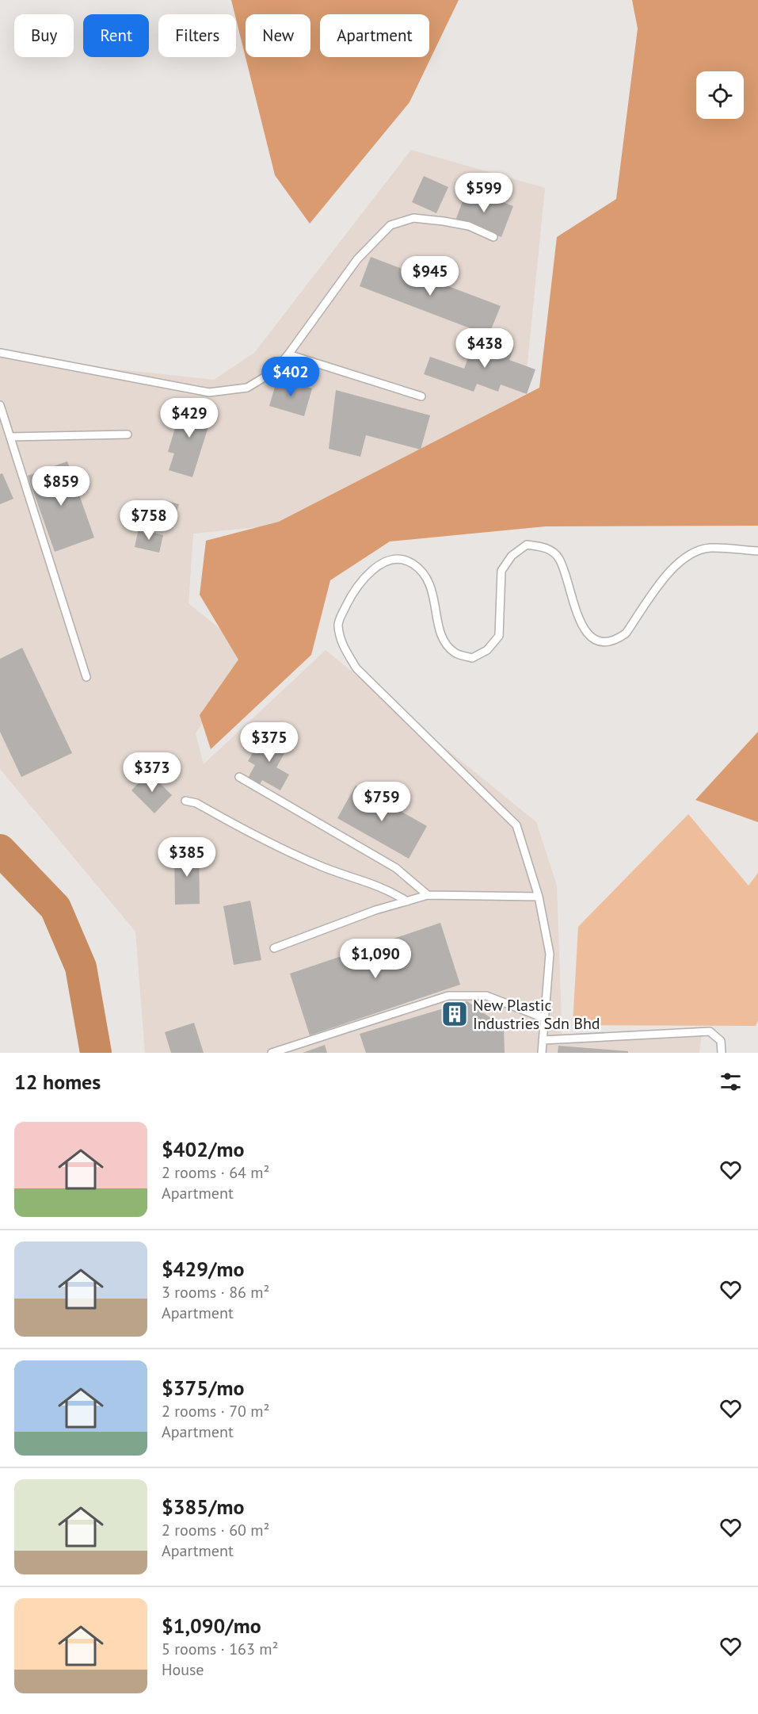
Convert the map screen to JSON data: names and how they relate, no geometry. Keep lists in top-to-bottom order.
{
  "places": {
    "building": ["New Plastic Industries Sdn Bhd"]
  },
  "page": {
    "chip": [
      "Buy",
      "Rent",
      "Filters",
      "New",
      "Apartment"
    ],
    "price": [
      "$599",
      "$945",
      "$438",
      "$402",
      "$429",
      "$859",
      "$758",
      "$375",
      "$373",
      "$759",
      "$385",
      "$1,090"
    ],
    "heading": "12 homes",
    "list": [
      {
        "name": "$402/mo",
        "note": "2 rooms · 64 m² · Apartment"
      },
      {
        "name": "$429/mo",
        "note": "3 rooms · 86 m² · Apartment"
      },
      {
        "name": "$375/mo",
        "note": "2 rooms · 70 m² · Apartment"
      },
      {
        "name": "$385/mo",
        "note": "2 rooms · 60 m² · Apartment"
      },
      {
        "name": "$1,090/mo",
        "note": "5 rooms · 163 m² · House"
      }
    ]
  }
}
